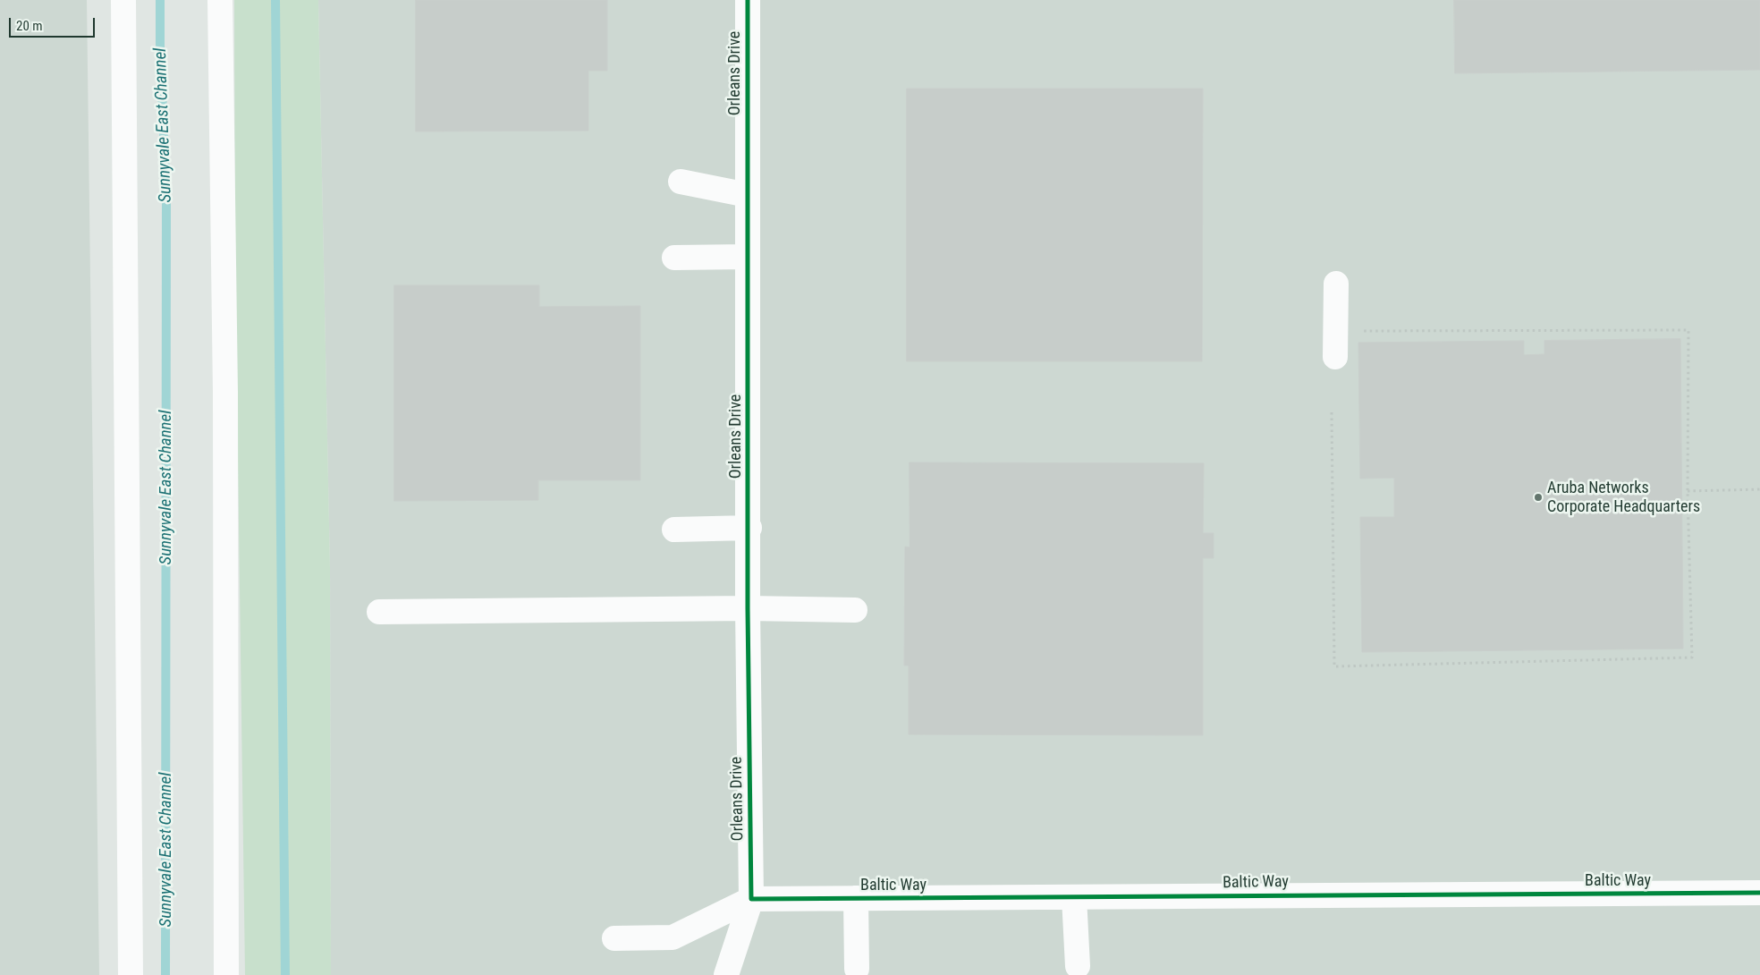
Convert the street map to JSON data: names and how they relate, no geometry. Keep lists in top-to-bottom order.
{
  "streets": {
    "street": ["Orleans Drive", "Baltic Way"]
  },
  "crossings": [
    ["Orleans Drive", "Baltic Way"]
  ],
  "water": ["Sunnyvale East Channel"],
  "places": ["Aruba Networks Corporate Headquarters"],
  "scale_bar": "20 m"
}
